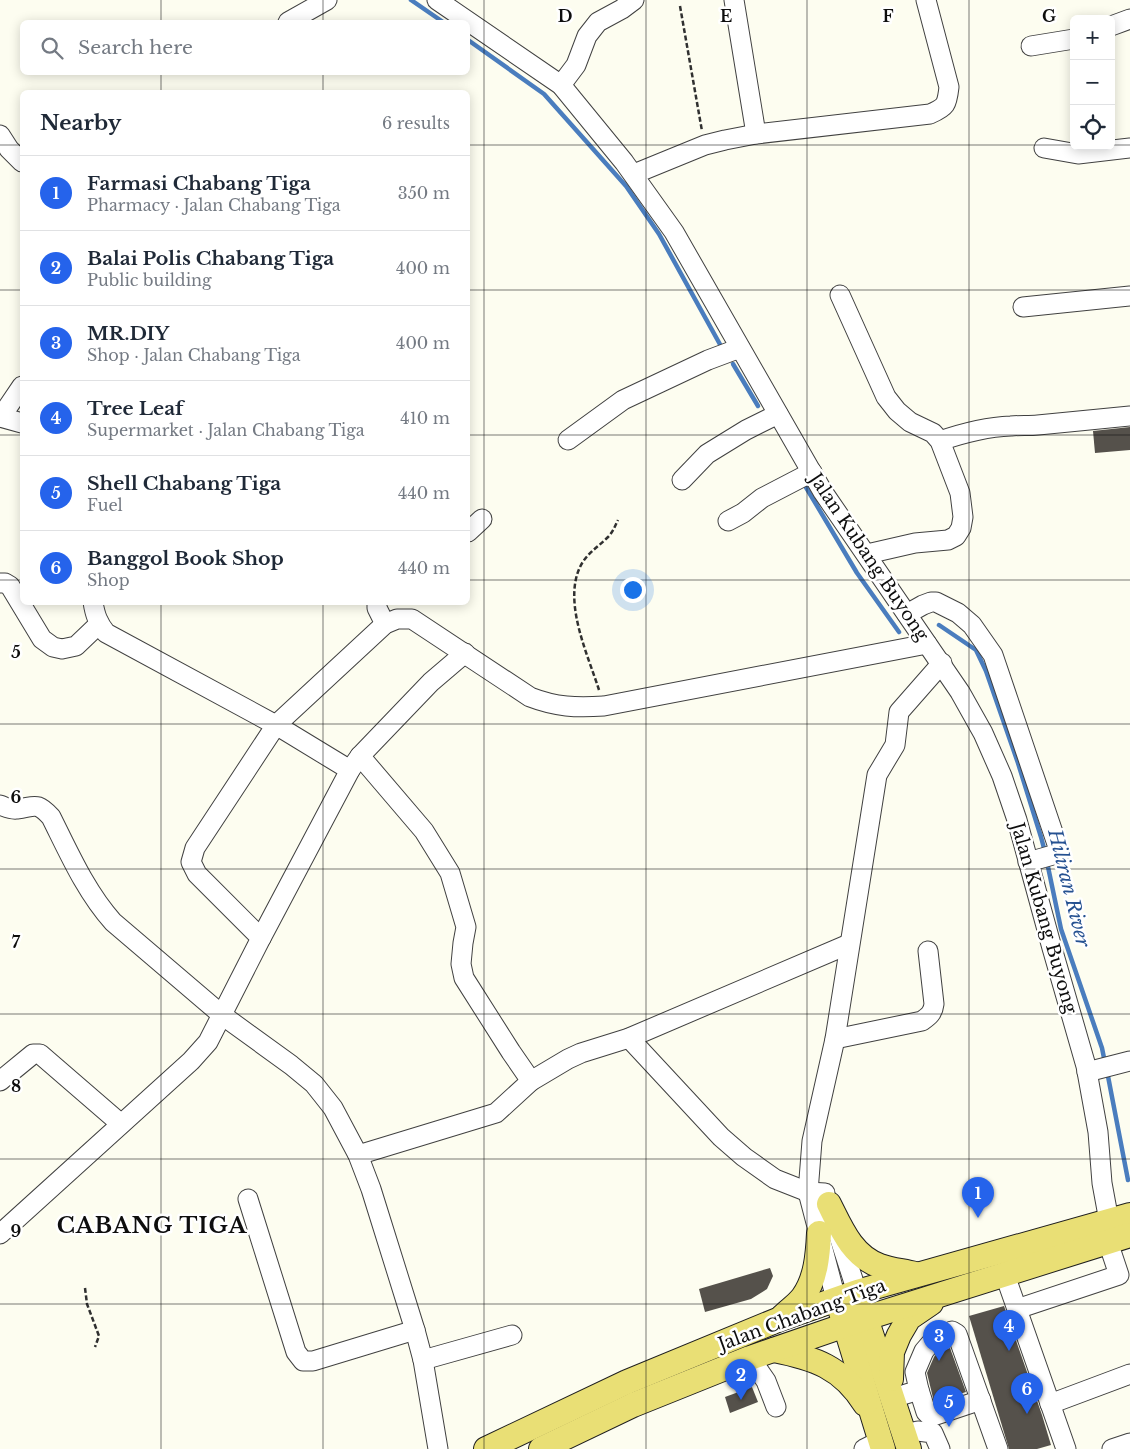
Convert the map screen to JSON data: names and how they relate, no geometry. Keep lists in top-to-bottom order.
{
  "streets": {
    "main road": ["Jalan Chabang Tiga"],
    "street": ["Jalan Kubang Buyong"]
  },
  "crossings": [
    ["Jalan Kubang Buyong", "Jalan Chabang Tiga"]
  ],
  "districts": ["CABANG TIGA"],
  "water": ["Hiliran River"],
  "page": {
    "map_buttons": ["+", "−"],
    "search": "Search here",
    "heading": ["Nearby", "6 results"],
    "list": [
      {
        "mark": "1",
        "name": "Farmasi Chabang Tiga",
        "note": "Pharmacy · Jalan Chabang Tiga",
        "value": "350 m"
      },
      {
        "mark": "2",
        "name": "Balai Polis Chabang Tiga",
        "note": "Public building",
        "value": "400 m"
      },
      {
        "mark": "3",
        "name": "MR.DIY",
        "note": "Shop · Jalan Chabang Tiga",
        "value": "400 m"
      },
      {
        "mark": "4",
        "name": "Tree Leaf",
        "note": "Supermarket · Jalan Chabang Tiga",
        "value": "410 m"
      },
      {
        "mark": "5",
        "name": "Shell Chabang Tiga",
        "note": "Fuel",
        "value": "440 m"
      },
      {
        "mark": "6",
        "name": "Banggol Book Shop",
        "note": "Shop",
        "value": "440 m"
      }
    ],
    "pins": [
      "1",
      "4",
      "3",
      "2",
      "6",
      "5"
    ]
  },
  "grid": {
    "columns": [
      "D",
      "E",
      "F",
      "G"
    ],
    "rows": [
      "5",
      "6",
      "7",
      "8",
      "9"
    ]
  }
}
